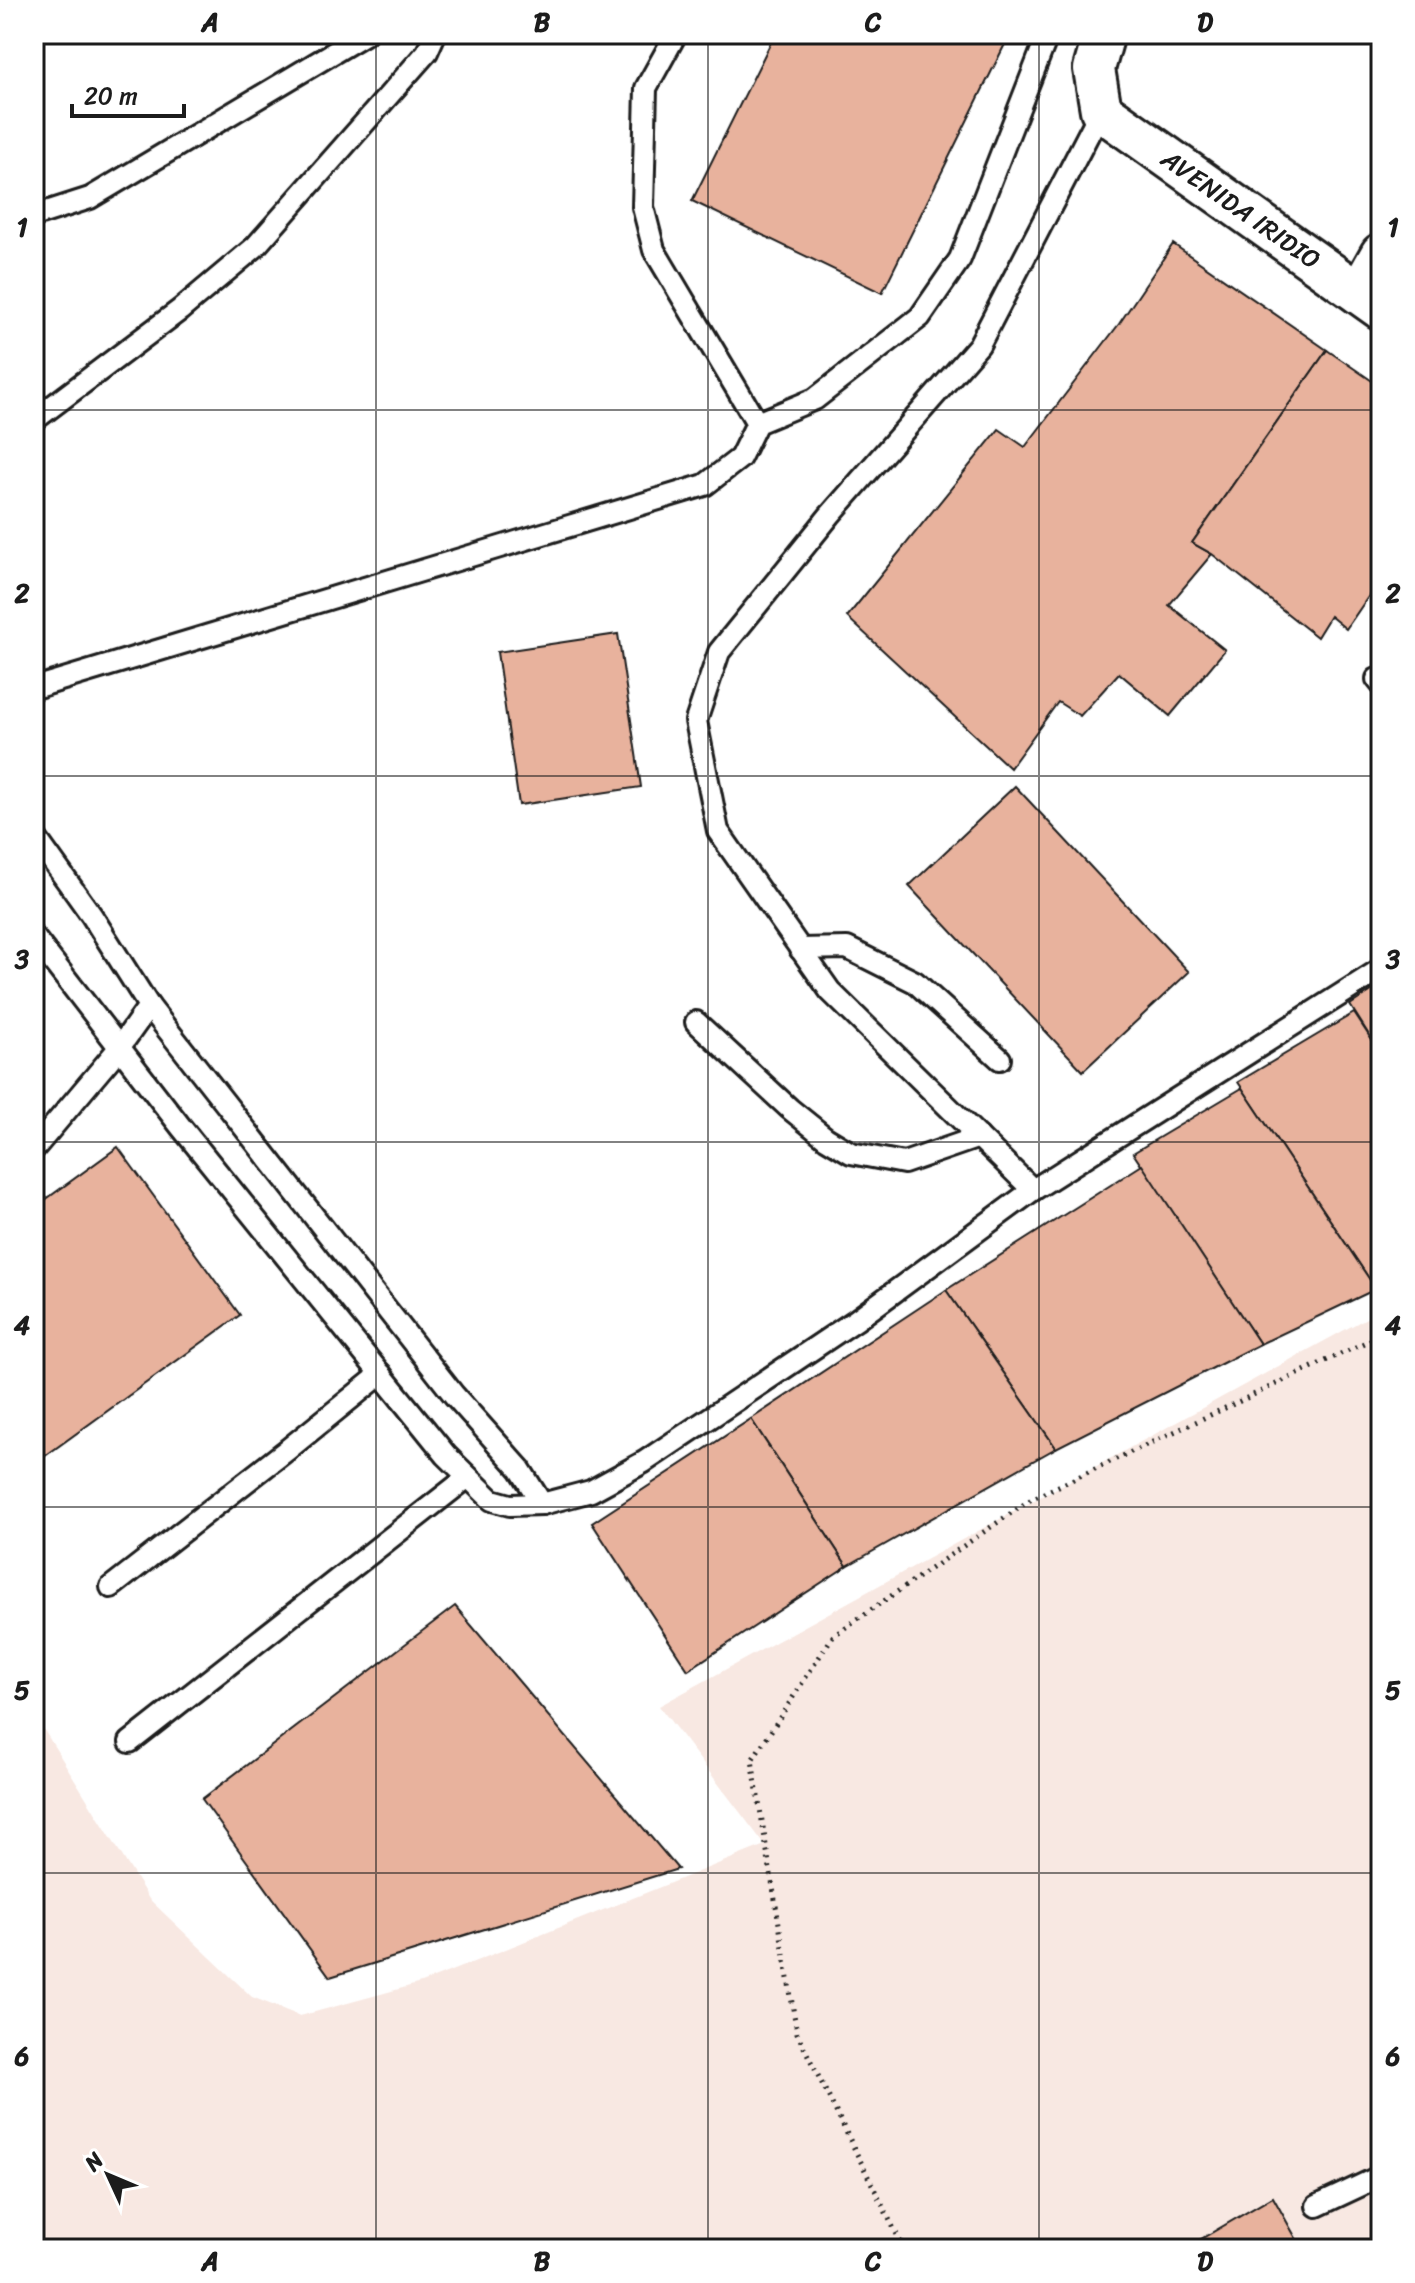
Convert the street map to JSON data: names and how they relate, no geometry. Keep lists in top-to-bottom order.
{
  "streets": {
    "street": ["AVENIDA IRIDIO"]
  },
  "scale_bar": "20 m",
  "north": "top left",
  "grid": {
    "columns": [
      "A",
      "B",
      "C",
      "D"
    ],
    "rows": [
      "1",
      "2",
      "3",
      "4",
      "5",
      "6"
    ]
  }
}
